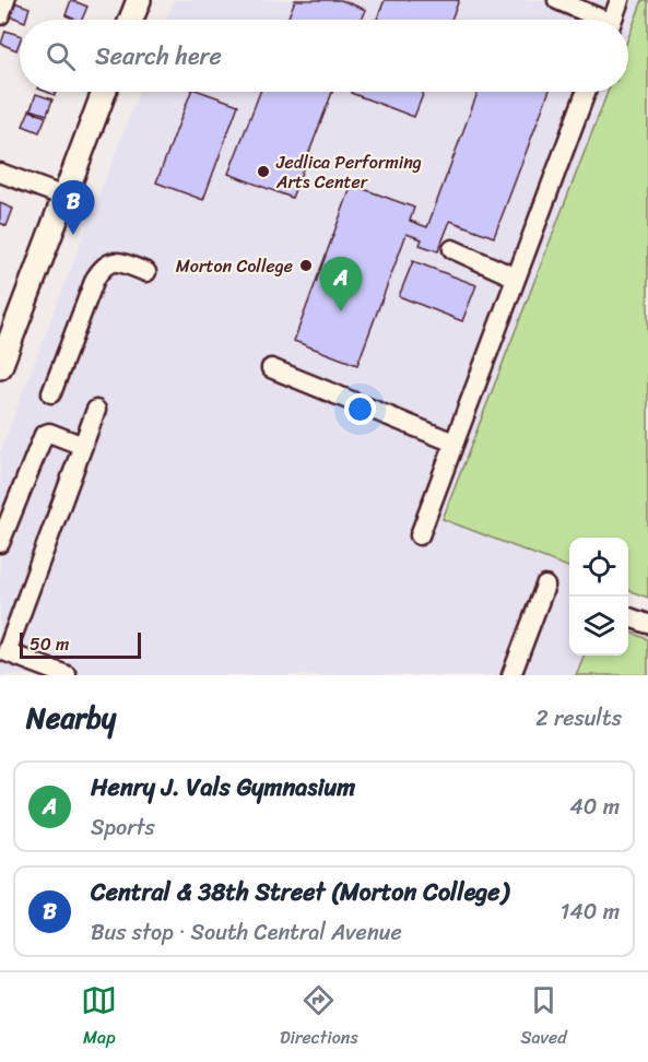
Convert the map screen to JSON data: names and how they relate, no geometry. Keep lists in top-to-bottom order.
{
  "places": ["Jedlica Performing Arts Center", "Morton College"],
  "scale_bar": "50 m",
  "page": {
    "search": "Search here",
    "pins": ["B", "A"],
    "scale": "50 m",
    "heading": ["Nearby", "2 results"],
    "list": [
      {
        "mark": "A",
        "name": "Henry J. Vals Gymnasium",
        "note": "Sports",
        "value": "40 m"
      },
      {
        "mark": "B",
        "name": "Central & 38th Street (Morton College)",
        "note": "Bus stop · South Central Avenue",
        "value": "140 m"
      }
    ],
    "nav": ["Map", "Directions", "Saved"]
  }
}
